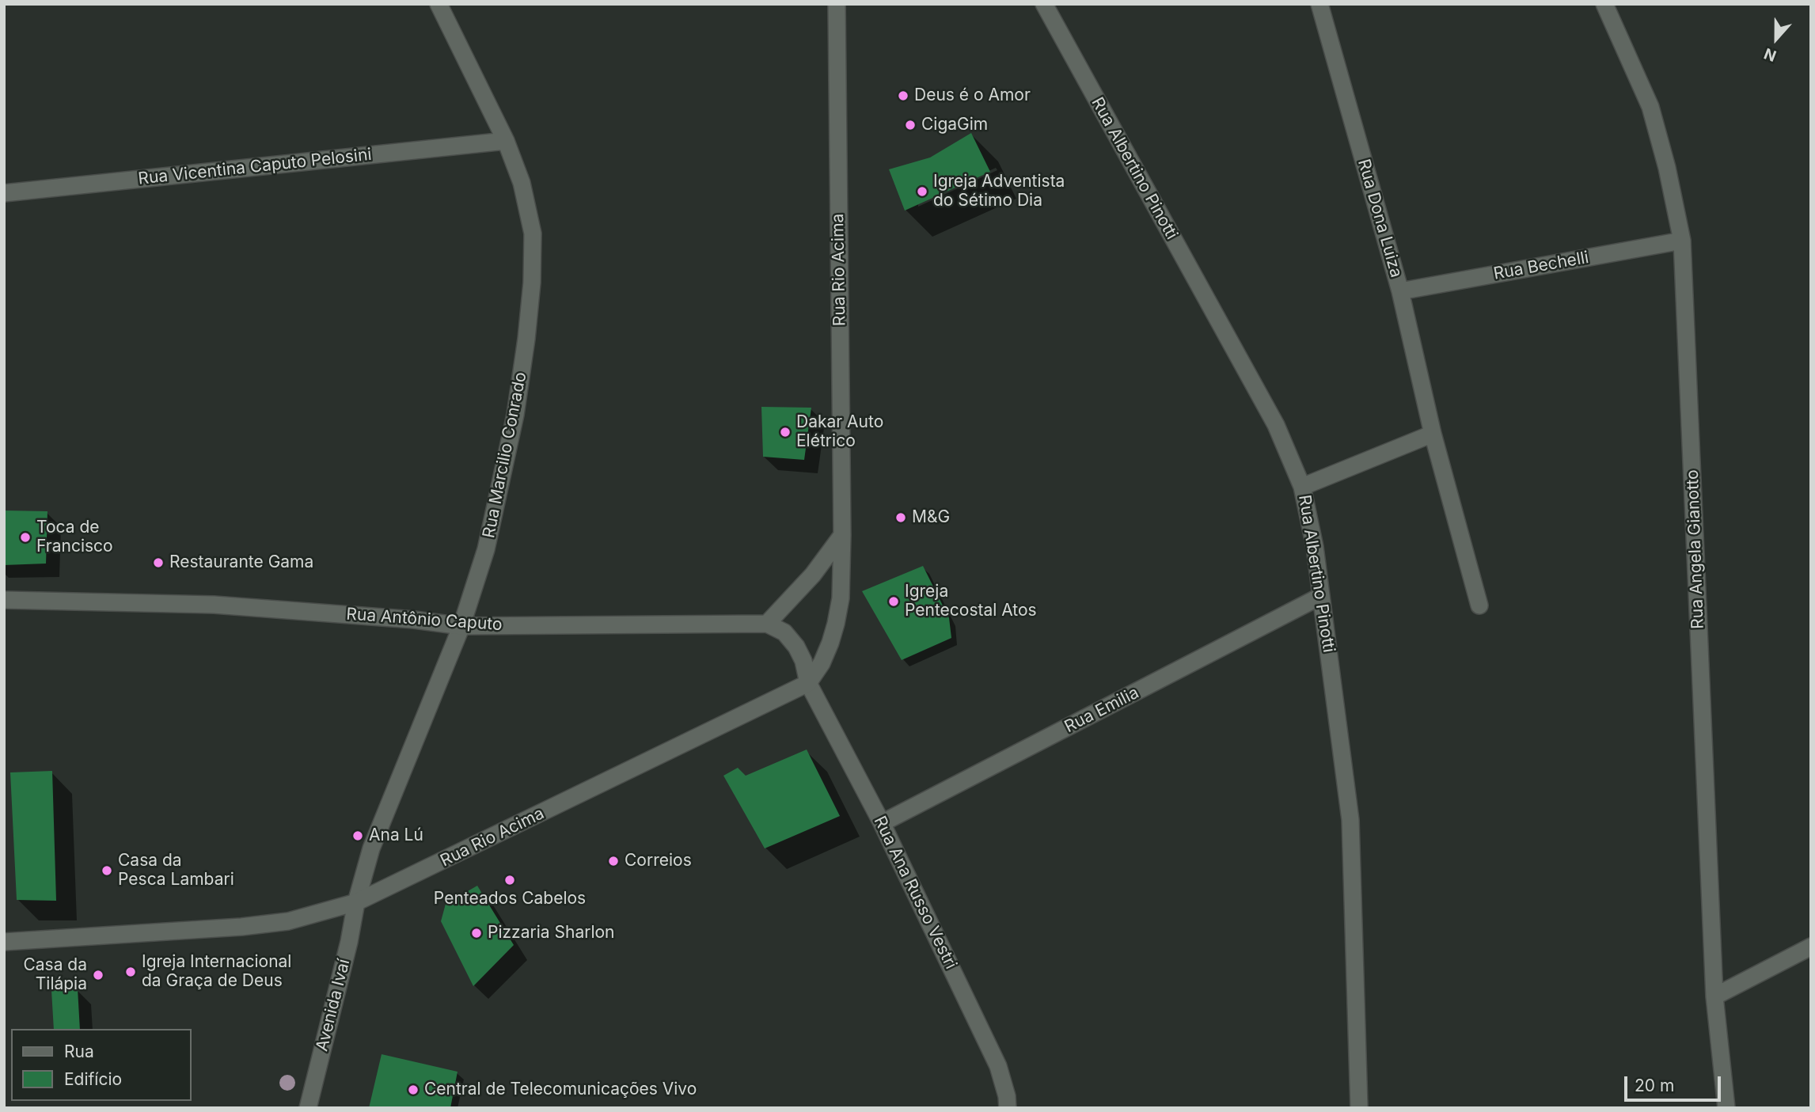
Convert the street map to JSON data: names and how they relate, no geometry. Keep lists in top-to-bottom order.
{
  "streets": {
    "street": [
      "Rua Vicentina Caputo Pelosini",
      "Rua Albertino Pinotti",
      "Rua Dona Luiza",
      "Rua Bechelli",
      "Rua Rio Acima",
      "Rua Marcilio Conrado",
      "Rua Angela Gianotto",
      "Rua Antônio Caputo",
      "Rua Emilia",
      "Rua Ana Russo Vestri",
      "Avenida Ivaí"
    ]
  },
  "crossings": [
    ["Rua Vicentina Caputo Pelosini", "Rua Marcilio Conrado"],
    ["Rua Albertino Pinotti", "Rua Emilia"],
    ["Rua Dona Luiza", "Rua Bechelli"],
    ["Rua Bechelli", "Rua Angela Gianotto"],
    ["Rua Rio Acima", "Rua Marcilio Conrado"],
    ["Rua Rio Acima", "Rua Ana Russo Vestri"],
    ["Rua Rio Acima", "Avenida Ivaí"],
    ["Rua Marcilio Conrado", "Rua Antônio Caputo"],
    ["Rua Marcilio Conrado", "Avenida Ivaí"],
    ["Rua Emilia", "Rua Ana Russo Vestri"]
  ],
  "places": [
    "Deus é o Amor",
    "CigaGim",
    "Igreja Adventista do Sétimo Dia",
    "Dakar Auto Elétrico",
    "M&G",
    "Toca de Francisco",
    "Restaurante Gama",
    "Igreja Pentecostal Atos",
    "Ana Lú",
    "Correios",
    "Casa da Pesca Lambari",
    "Penteados Cabelos",
    "Pizzaria Sharlon",
    "Igreja Internacional da Graça de Deus",
    "Casa da Tilápia",
    "Central de Telecomunicações Vivo"
  ],
  "legend": ["Rua", "Edifício"],
  "scale_bar": "20 m",
  "north": "bottom"
}
